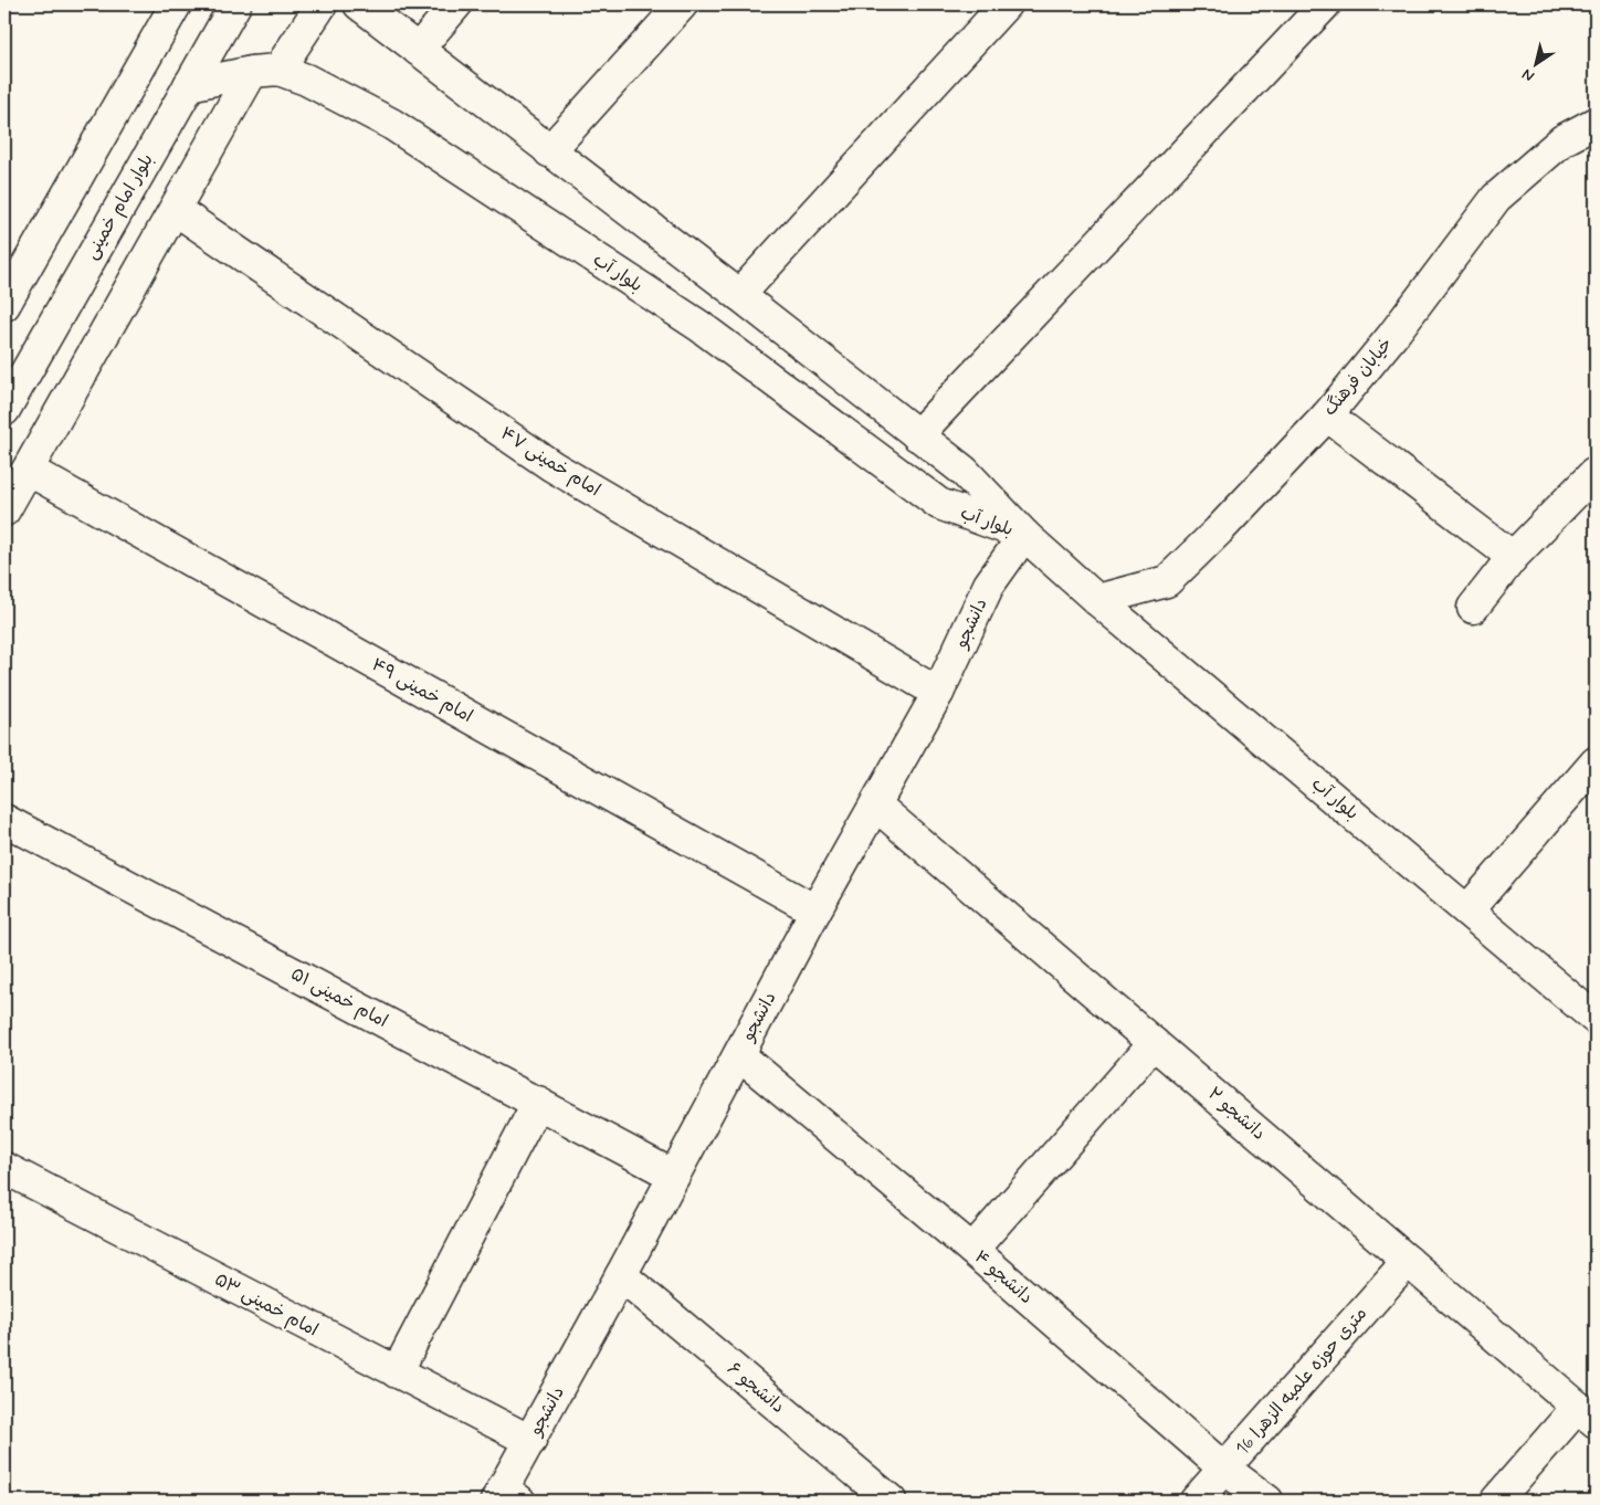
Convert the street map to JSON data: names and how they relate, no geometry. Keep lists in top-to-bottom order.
{
  "streets": {
    "street": [
      "بلوار امام خمینی",
      "بلوار آب",
      "خیابان فرهنگ",
      "امام خمینی ۴۷",
      "دانشجو",
      "امام خمینی ۴۹",
      "امام خمینی ۵۱",
      "دانشجو ۲",
      "دانشجو ۴",
      "امام خمینی ۵۳",
      "16 متری حوزه علمیه الزهرا",
      "دانشجو ۶"
    ]
  },
  "crossings": [
    ["بلوار آب", "خیابان فرهنگ"],
    ["بلوار آب", "دانشجو"],
    ["امام خمینی ۴۷", "دانشجو"],
    ["دانشجو", "امام خمینی ۴۹"],
    ["دانشجو", "امام خمینی ۵۱"],
    ["دانشجو", "دانشجو ۲"],
    ["دانشجو", "دانشجو ۴"],
    ["دانشجو", "امام خمینی ۵۳"],
    ["دانشجو", "دانشجو ۶"],
    ["دانشجو ۲", "16 متری حوزه علمیه الزهرا"],
    ["دانشجو ۴", "16 متری حوزه علمیه الزهرا"]
  ],
  "north": "bottom left"
}
